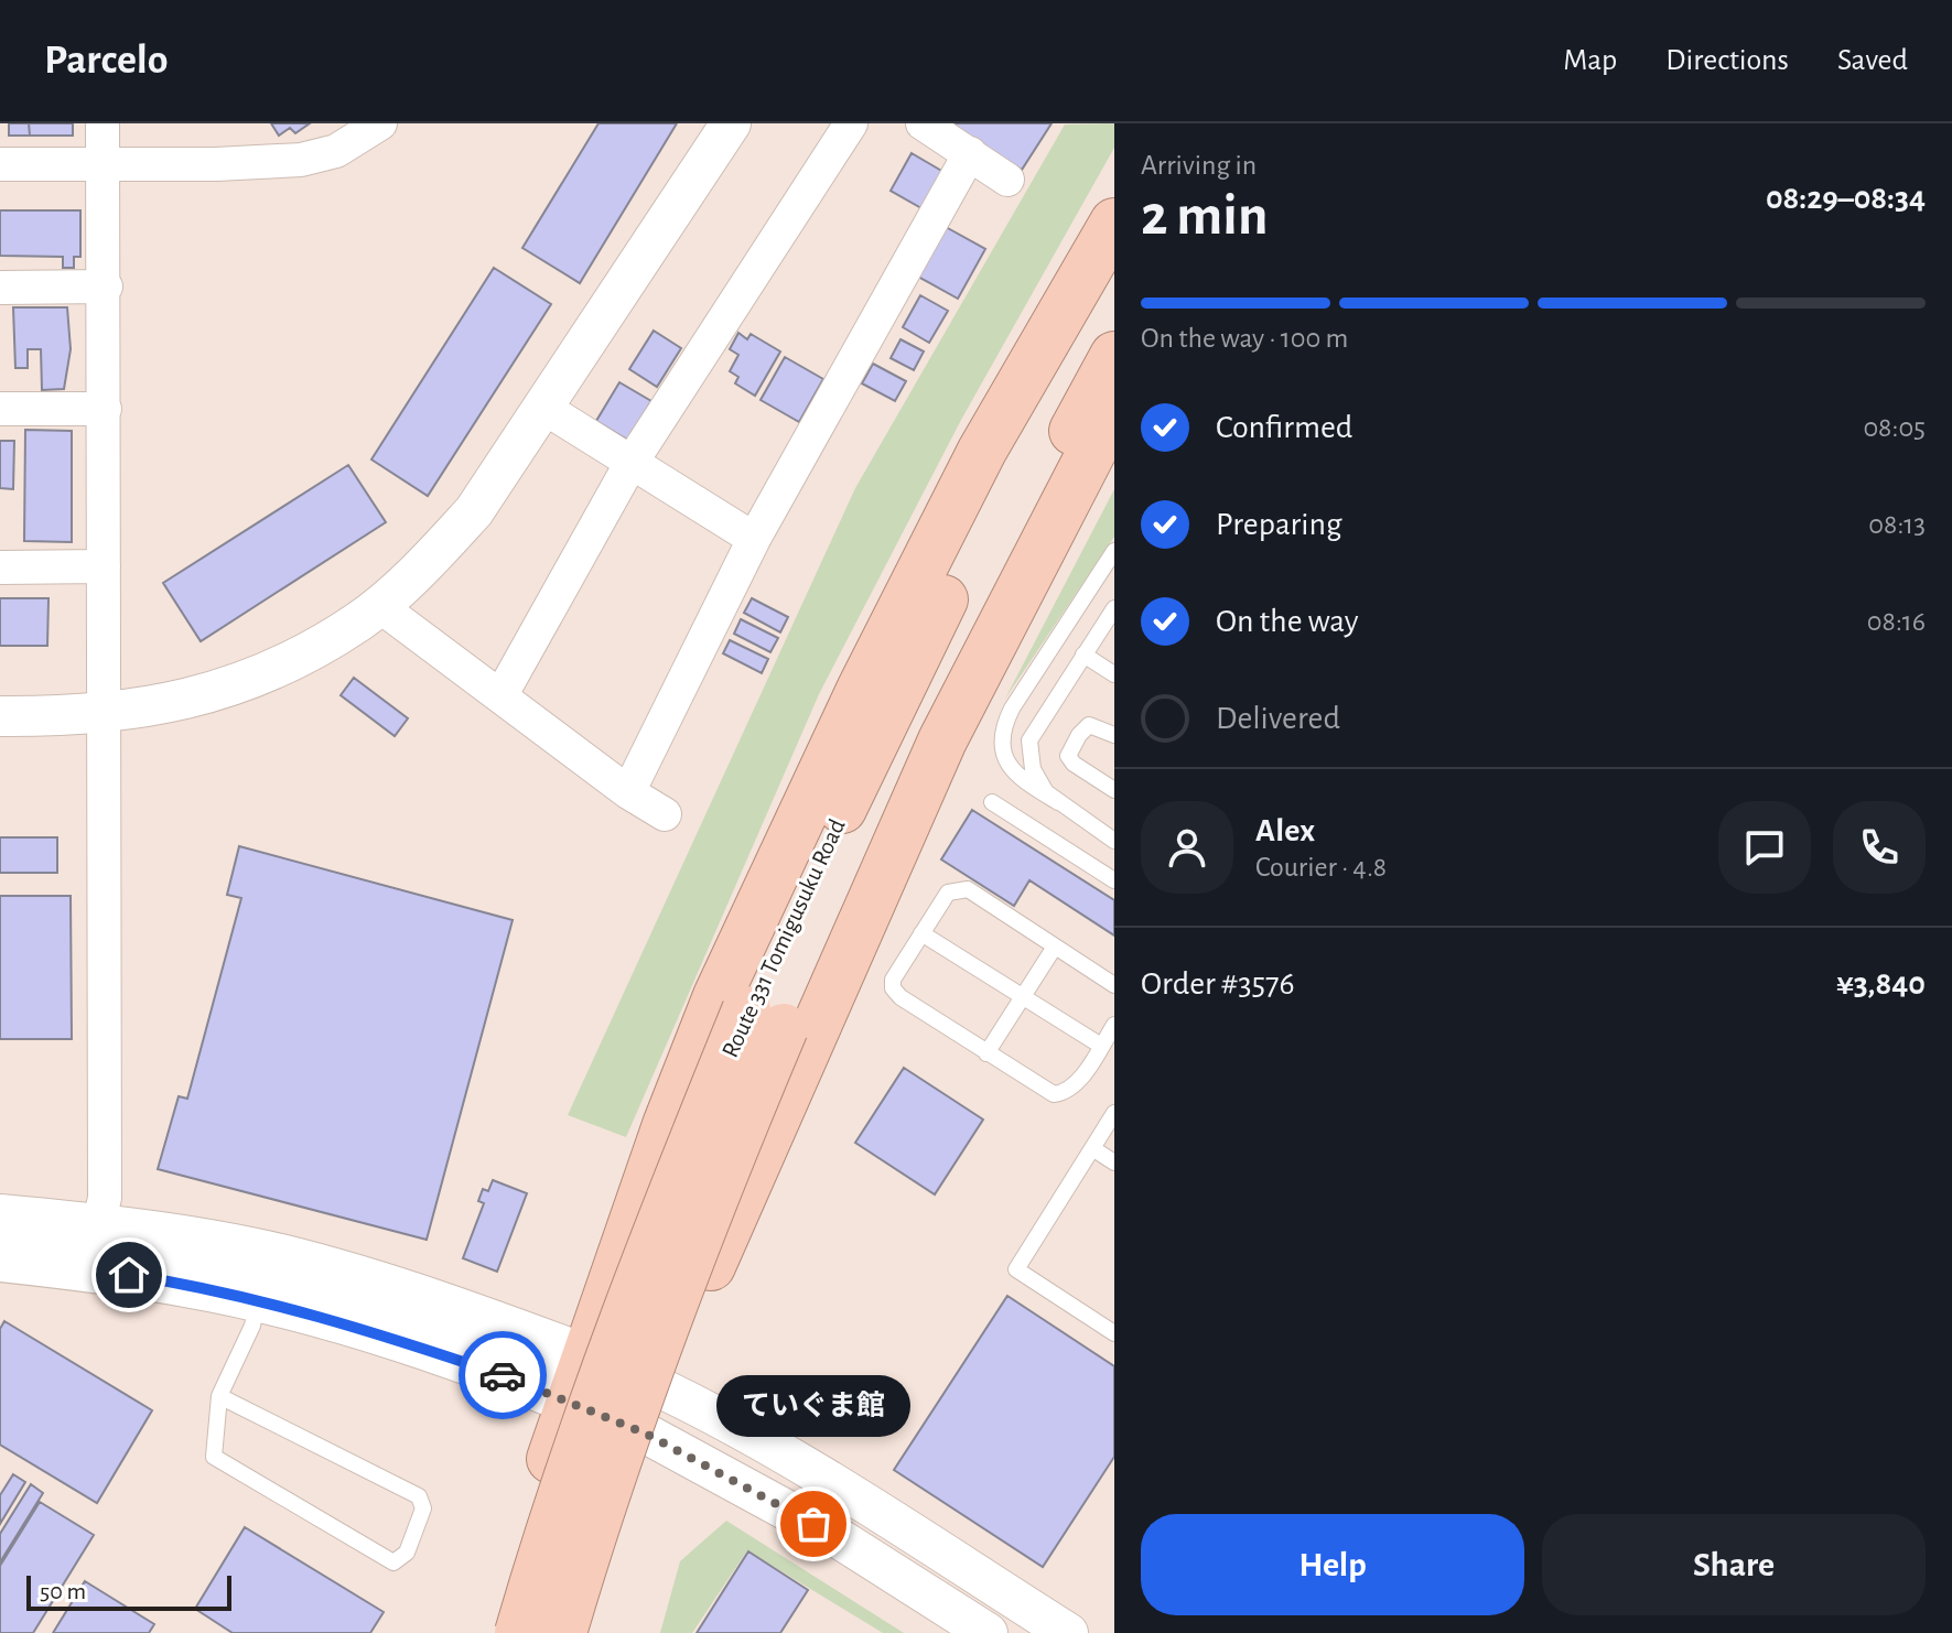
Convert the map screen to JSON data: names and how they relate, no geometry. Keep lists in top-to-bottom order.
{
  "streets": {
    "highway": ["Route 331 Tomigusuku Road"]
  },
  "places": ["ていぐま館"],
  "scale_bar": "50 m",
  "page": {
    "header": "Parcelo",
    "nav": ["Map", "Directions", "Saved"],
    "heading": ["2 min", "Arriving in", "08:29–08:34"],
    "panel": [
      "Alex",
      "Courier · 4.8",
      "Order #3576",
      "¥3,840"
    ],
    "bar": "On the way · 100 m",
    "list": [
      ["Confirmed", "08:05"],
      ["Preparing", "08:13"],
      ["On the way", "08:16"],
      "Delivered"
    ],
    "bubble": "ていぐま館",
    "buttons": ["Help", "Share"],
    "scale": "50 m"
  }
}
